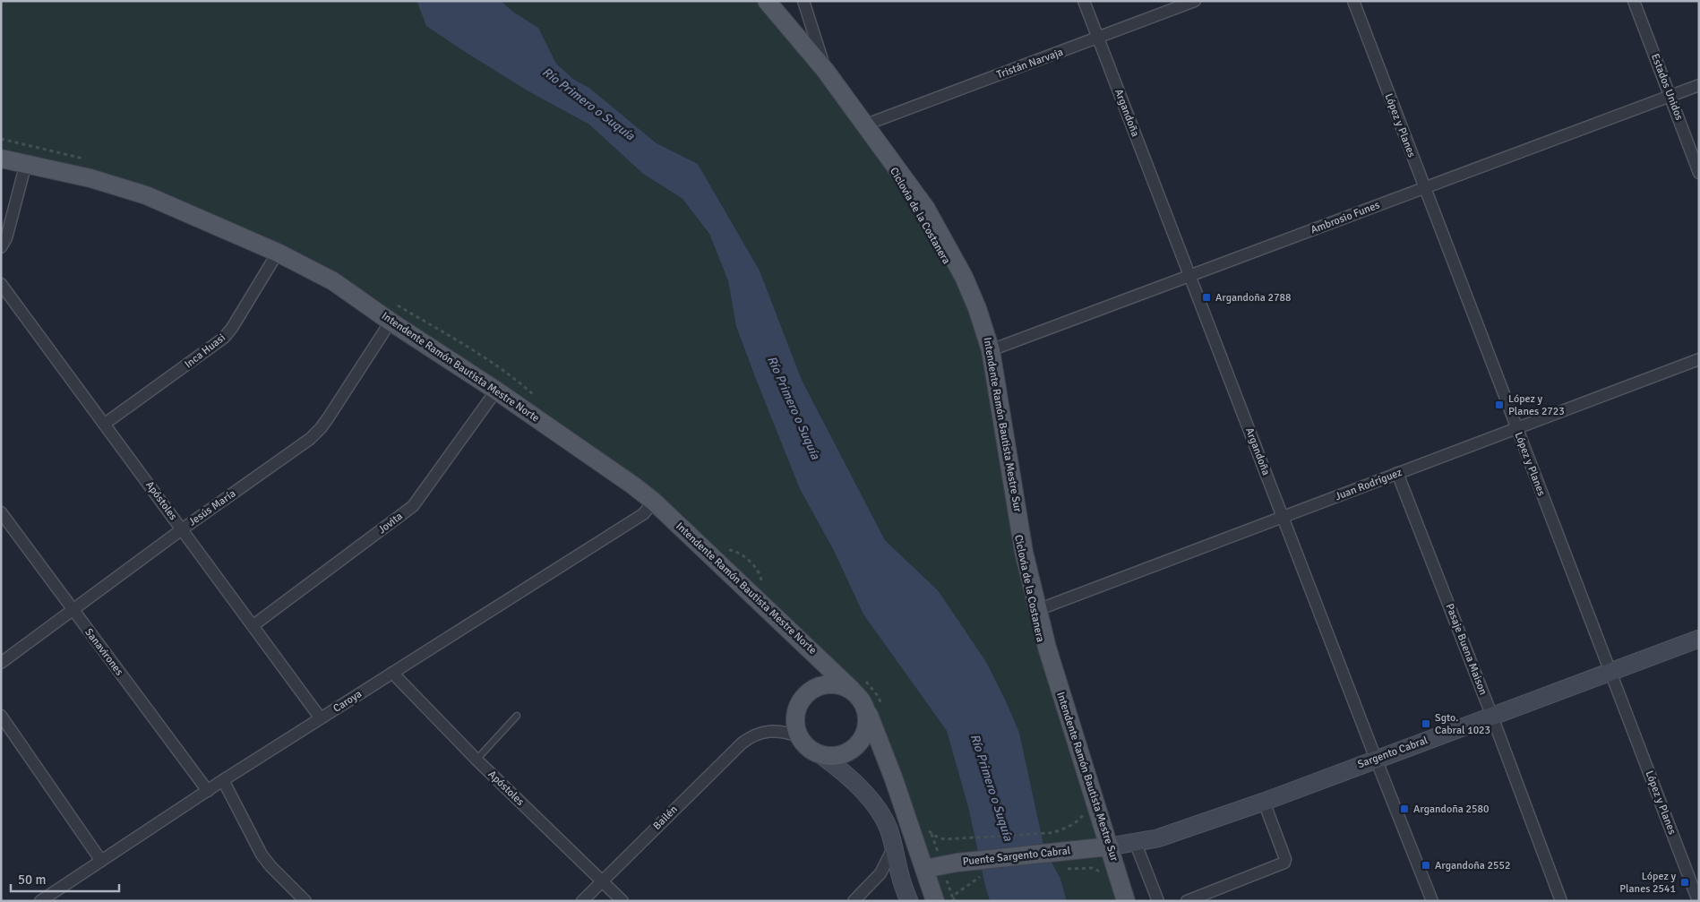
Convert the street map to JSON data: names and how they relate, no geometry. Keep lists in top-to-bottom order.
{
  "streets": {
    "main road": ["Intendente Ramón Bautista Mestre Norte", "Intendente Ramón Bautista Mestre Sur", "Puente Sargento Cabral"],
    "street": [
      "Tristán Narvaja",
      "Estados Unidos",
      "Argandoña",
      "López y Planes",
      "Ambrosio Funes",
      "Inca Huasi",
      "Juan Rodríguez",
      "Apóstoles",
      "Jesús María",
      "Jovita",
      "Pasaje Buena Maison",
      "Sanavirones",
      "Caroya",
      "Sargento Cabral",
      "Bailén"
    ]
  },
  "crossings": [
    ["Tristán Narvaja", "Argandoña"],
    ["Tristán Narvaja", "Intendente Ramón Bautista Mestre Sur"],
    ["Estados Unidos", "Ambrosio Funes"],
    ["Argandoña", "Ambrosio Funes"],
    ["Argandoña", "Juan Rodríguez"],
    ["Argandoña", "Sargento Cabral"],
    ["López y Planes", "Ambrosio Funes"],
    ["López y Planes", "Juan Rodríguez"],
    ["López y Planes", "Sargento Cabral"],
    ["Ambrosio Funes", "Intendente Ramón Bautista Mestre Sur"],
    ["Inca Huasi", "Intendente Ramón Bautista Mestre Norte"],
    ["Inca Huasi", "Apóstoles"],
    ["Intendente Ramón Bautista Mestre Norte", "Jesús María"],
    ["Intendente Ramón Bautista Mestre Norte", "Jovita"],
    ["Intendente Ramón Bautista Mestre Norte", "Caroya"],
    ["Intendente Ramón Bautista Mestre Norte", "Bailén"],
    ["Intendente Ramón Bautista Mestre Sur", "Juan Rodríguez"],
    ["Intendente Ramón Bautista Mestre Sur", "Sargento Cabral"],
    ["Intendente Ramón Bautista Mestre Sur", "Puente Sargento Cabral"],
    ["Juan Rodríguez", "Pasaje Buena Maison"],
    ["Apóstoles", "Jesús María"],
    ["Apóstoles", "Jovita"],
    ["Apóstoles", "Caroya"],
    ["Apóstoles", "Bailén"],
    ["Jesús María", "Sanavirones"],
    ["Pasaje Buena Maison", "Sargento Cabral"],
    ["Sanavirones", "Caroya"],
    ["Sargento Cabral", "Puente Sargento Cabral"]
  ],
  "water": ["Río Primero o Suquía"],
  "places": {
    "transit": [
      "Argandoña 2788",
      "López y Planes 2723",
      "Sgto. Cabral 1023",
      "Argandoña 2580",
      "Argandoña 2552",
      "López y Planes 2541"
    ]
  },
  "scale_bar": "50 m"
}
